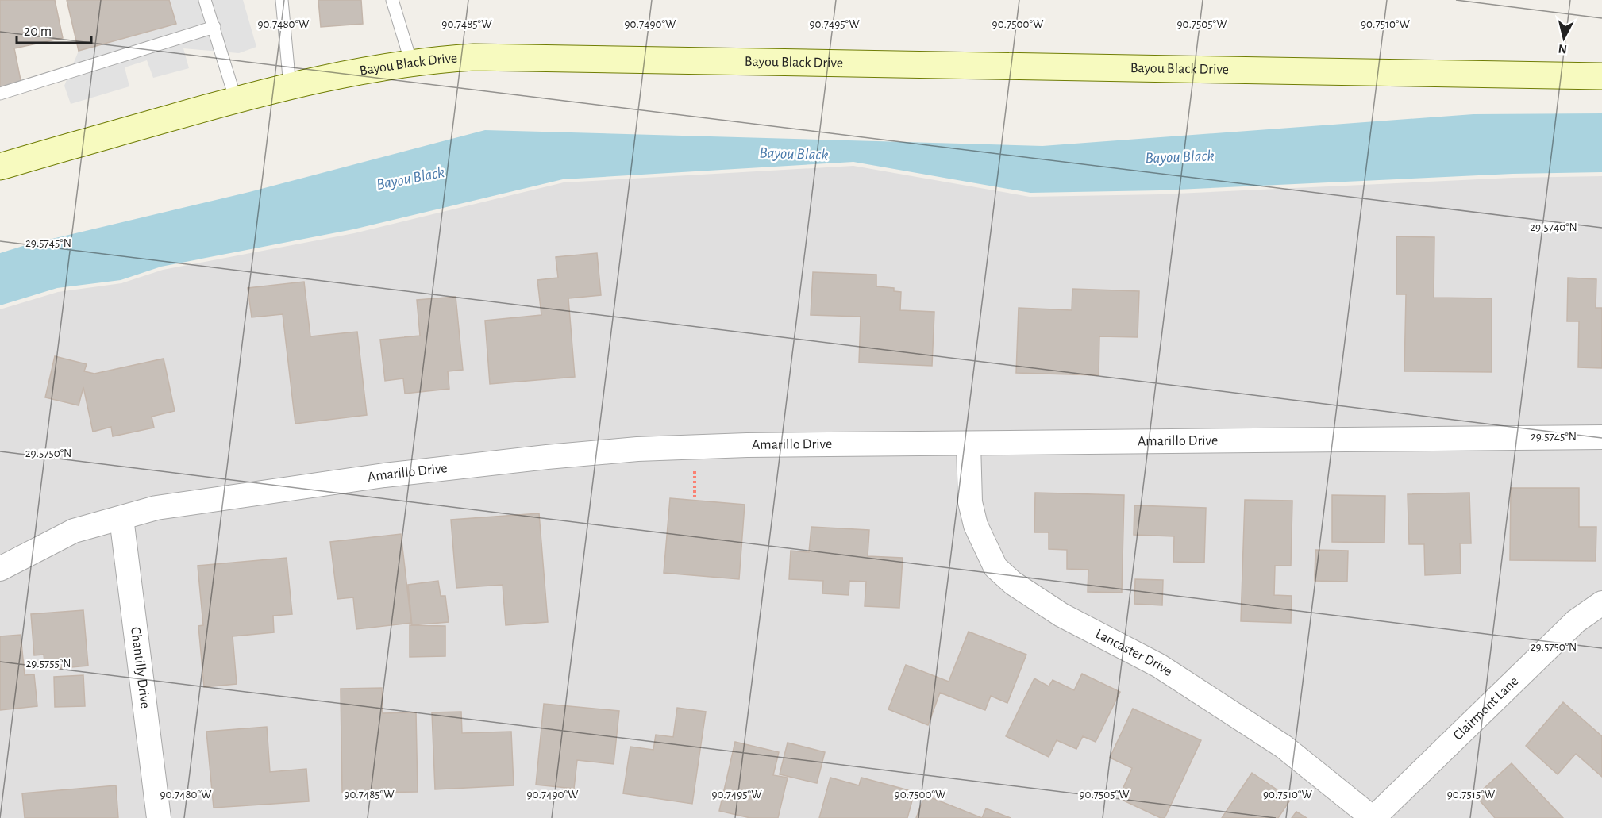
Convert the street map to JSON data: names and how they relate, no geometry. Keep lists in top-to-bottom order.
{
  "streets": {
    "main road": ["Bayou Black Drive"],
    "street": [
      "Amarillo Drive",
      "Lancaster Drive",
      "Chantilly Drive",
      "Clairmont Lane"
    ]
  },
  "crossings": [
    ["Amarillo Drive", "Lancaster Drive"],
    ["Amarillo Drive", "Chantilly Drive"],
    ["Lancaster Drive", "Clairmont Lane"]
  ],
  "water": ["Bayou Black"],
  "scale_bar": "20 m",
  "north": "bottom",
  "coordinates": [
    "90.7480°W",
    "90.7485°W",
    "90.7490°W",
    "90.7495°W",
    "90.7500°W",
    "90.7505°W",
    "90.7510°W",
    "29.5740°N",
    "29.5745°N",
    "29.5750°N",
    "29.5755°N",
    "90.7515°W"
  ]
}
